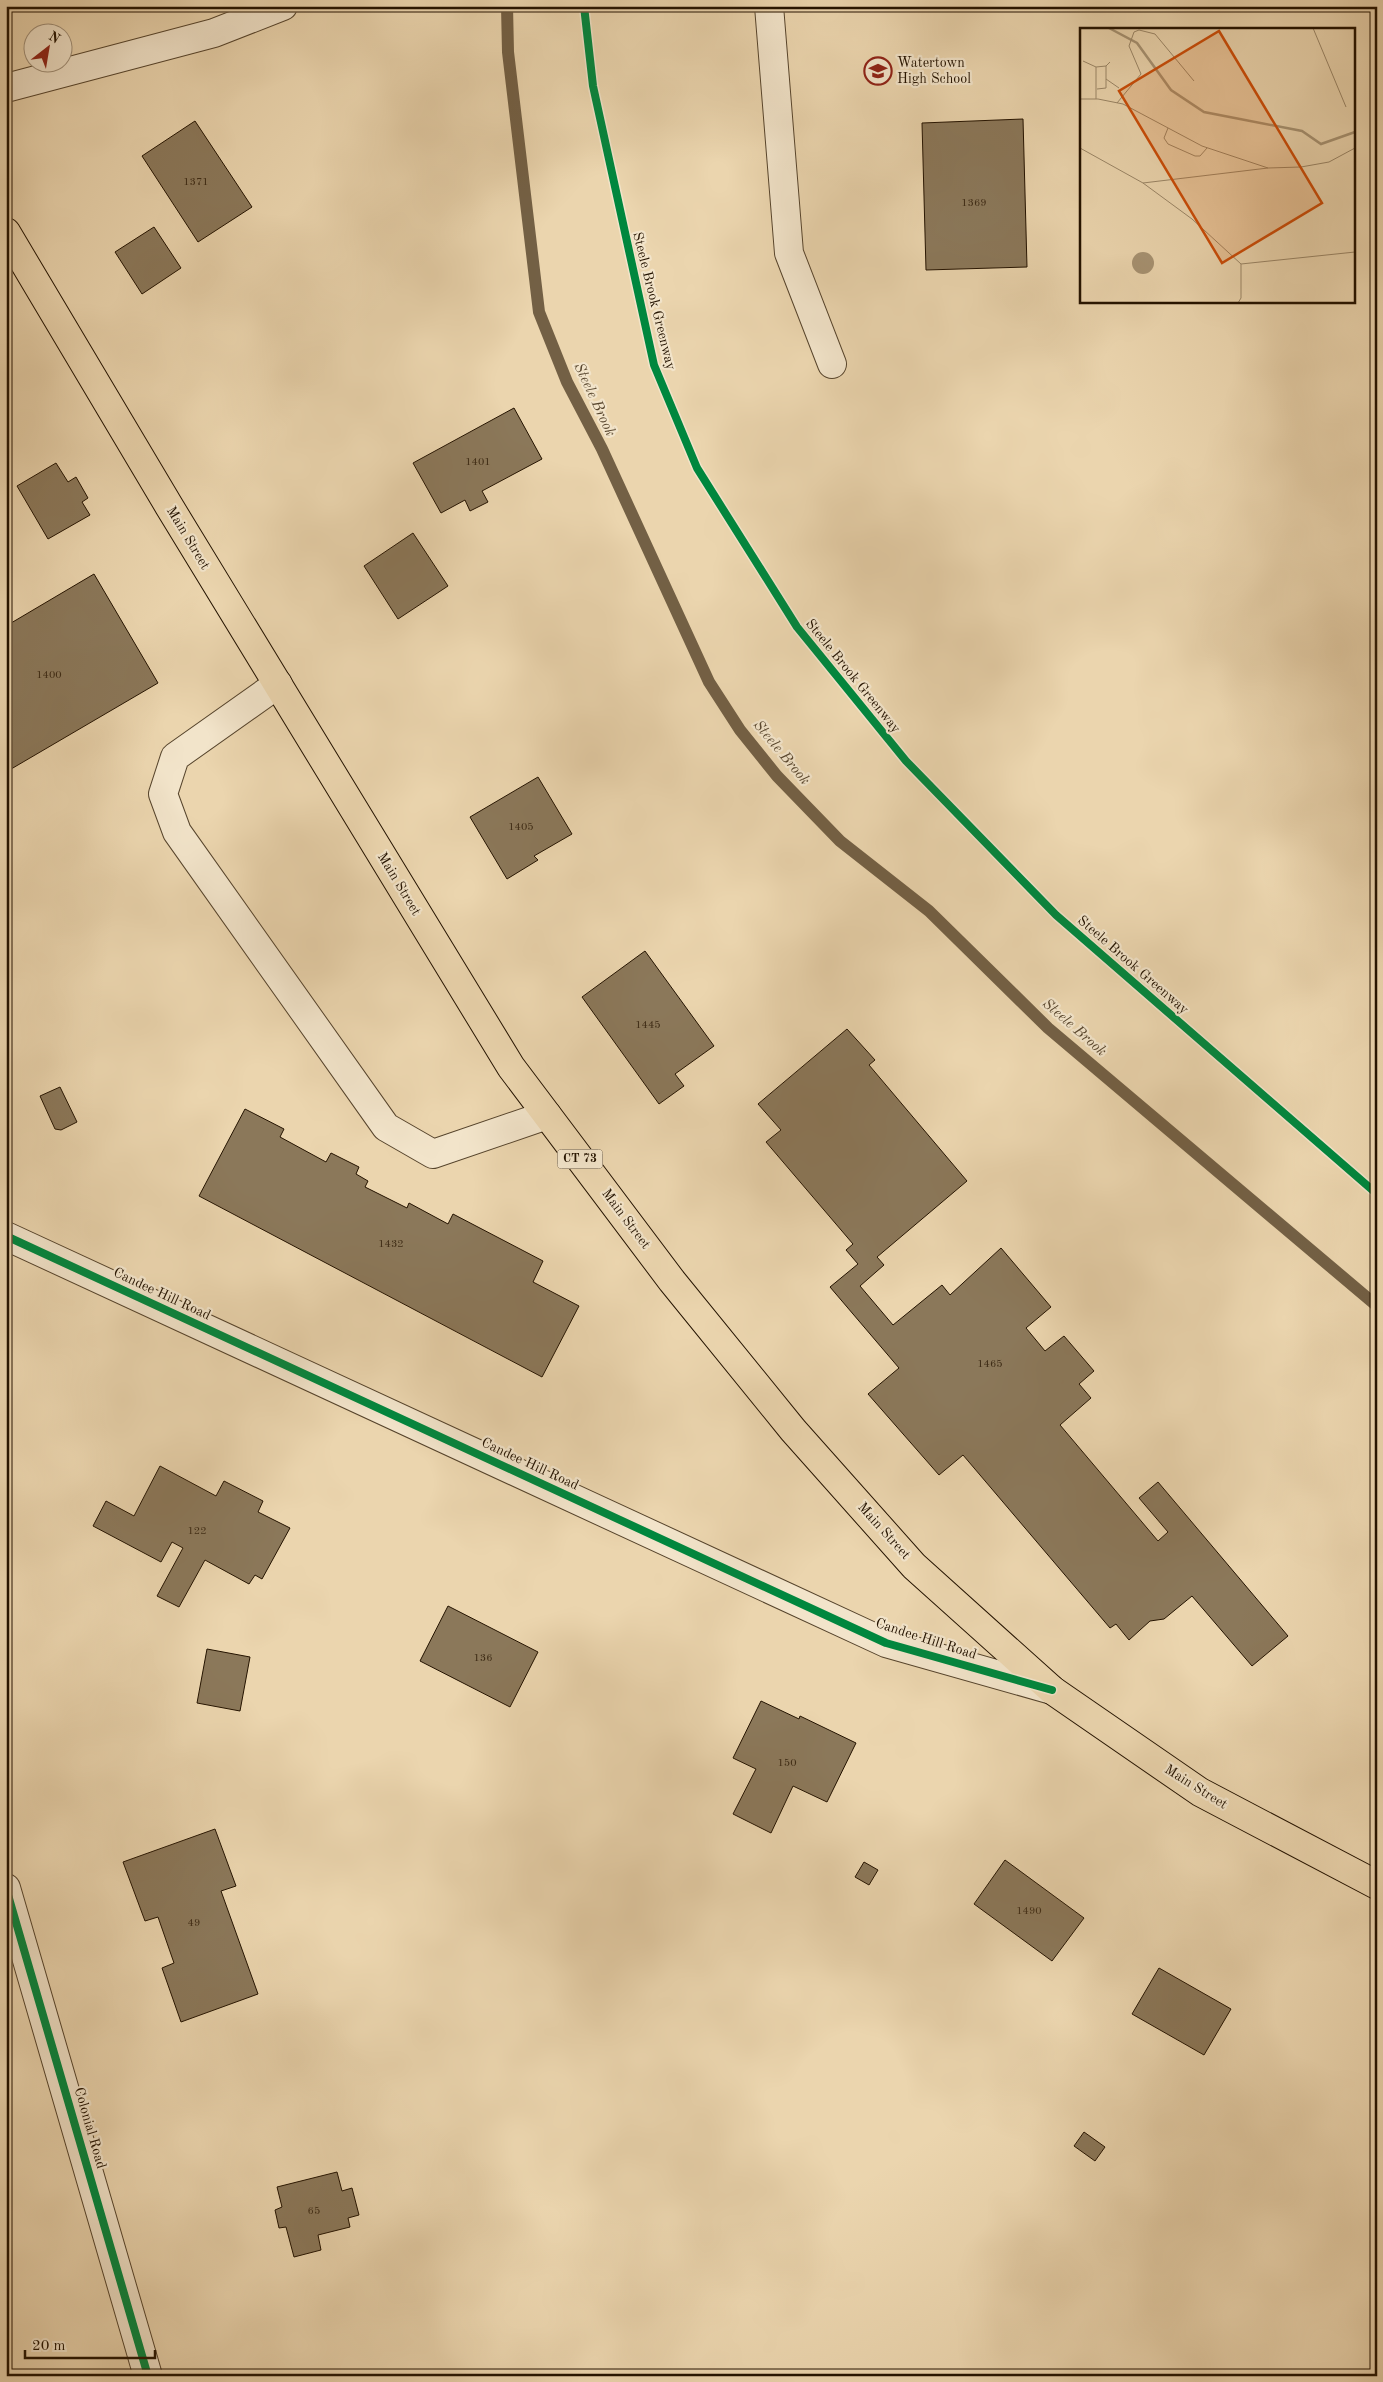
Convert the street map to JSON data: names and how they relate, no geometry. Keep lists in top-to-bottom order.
{
  "streets": {
    "main road": ["Main Street", "CT 73"],
    "street": ["Candee Hill Road", "Colonial Road"],
    "cycle path": ["Steele Brook Greenway"]
  },
  "crossings": [
    ["Main Street", "Candee Hill Road"]
  ],
  "water": ["Steele Brook"],
  "places": {
    "school or university": ["Watertown High School"]
  },
  "house_numbers": [
    "1371",
    "1369",
    "1401",
    "1400",
    "1405",
    "1445",
    "1432",
    "1465",
    "122",
    "136",
    "150",
    "1490",
    "49",
    "65"
  ],
  "scale_bar": "20 m",
  "north": "top right"
}
